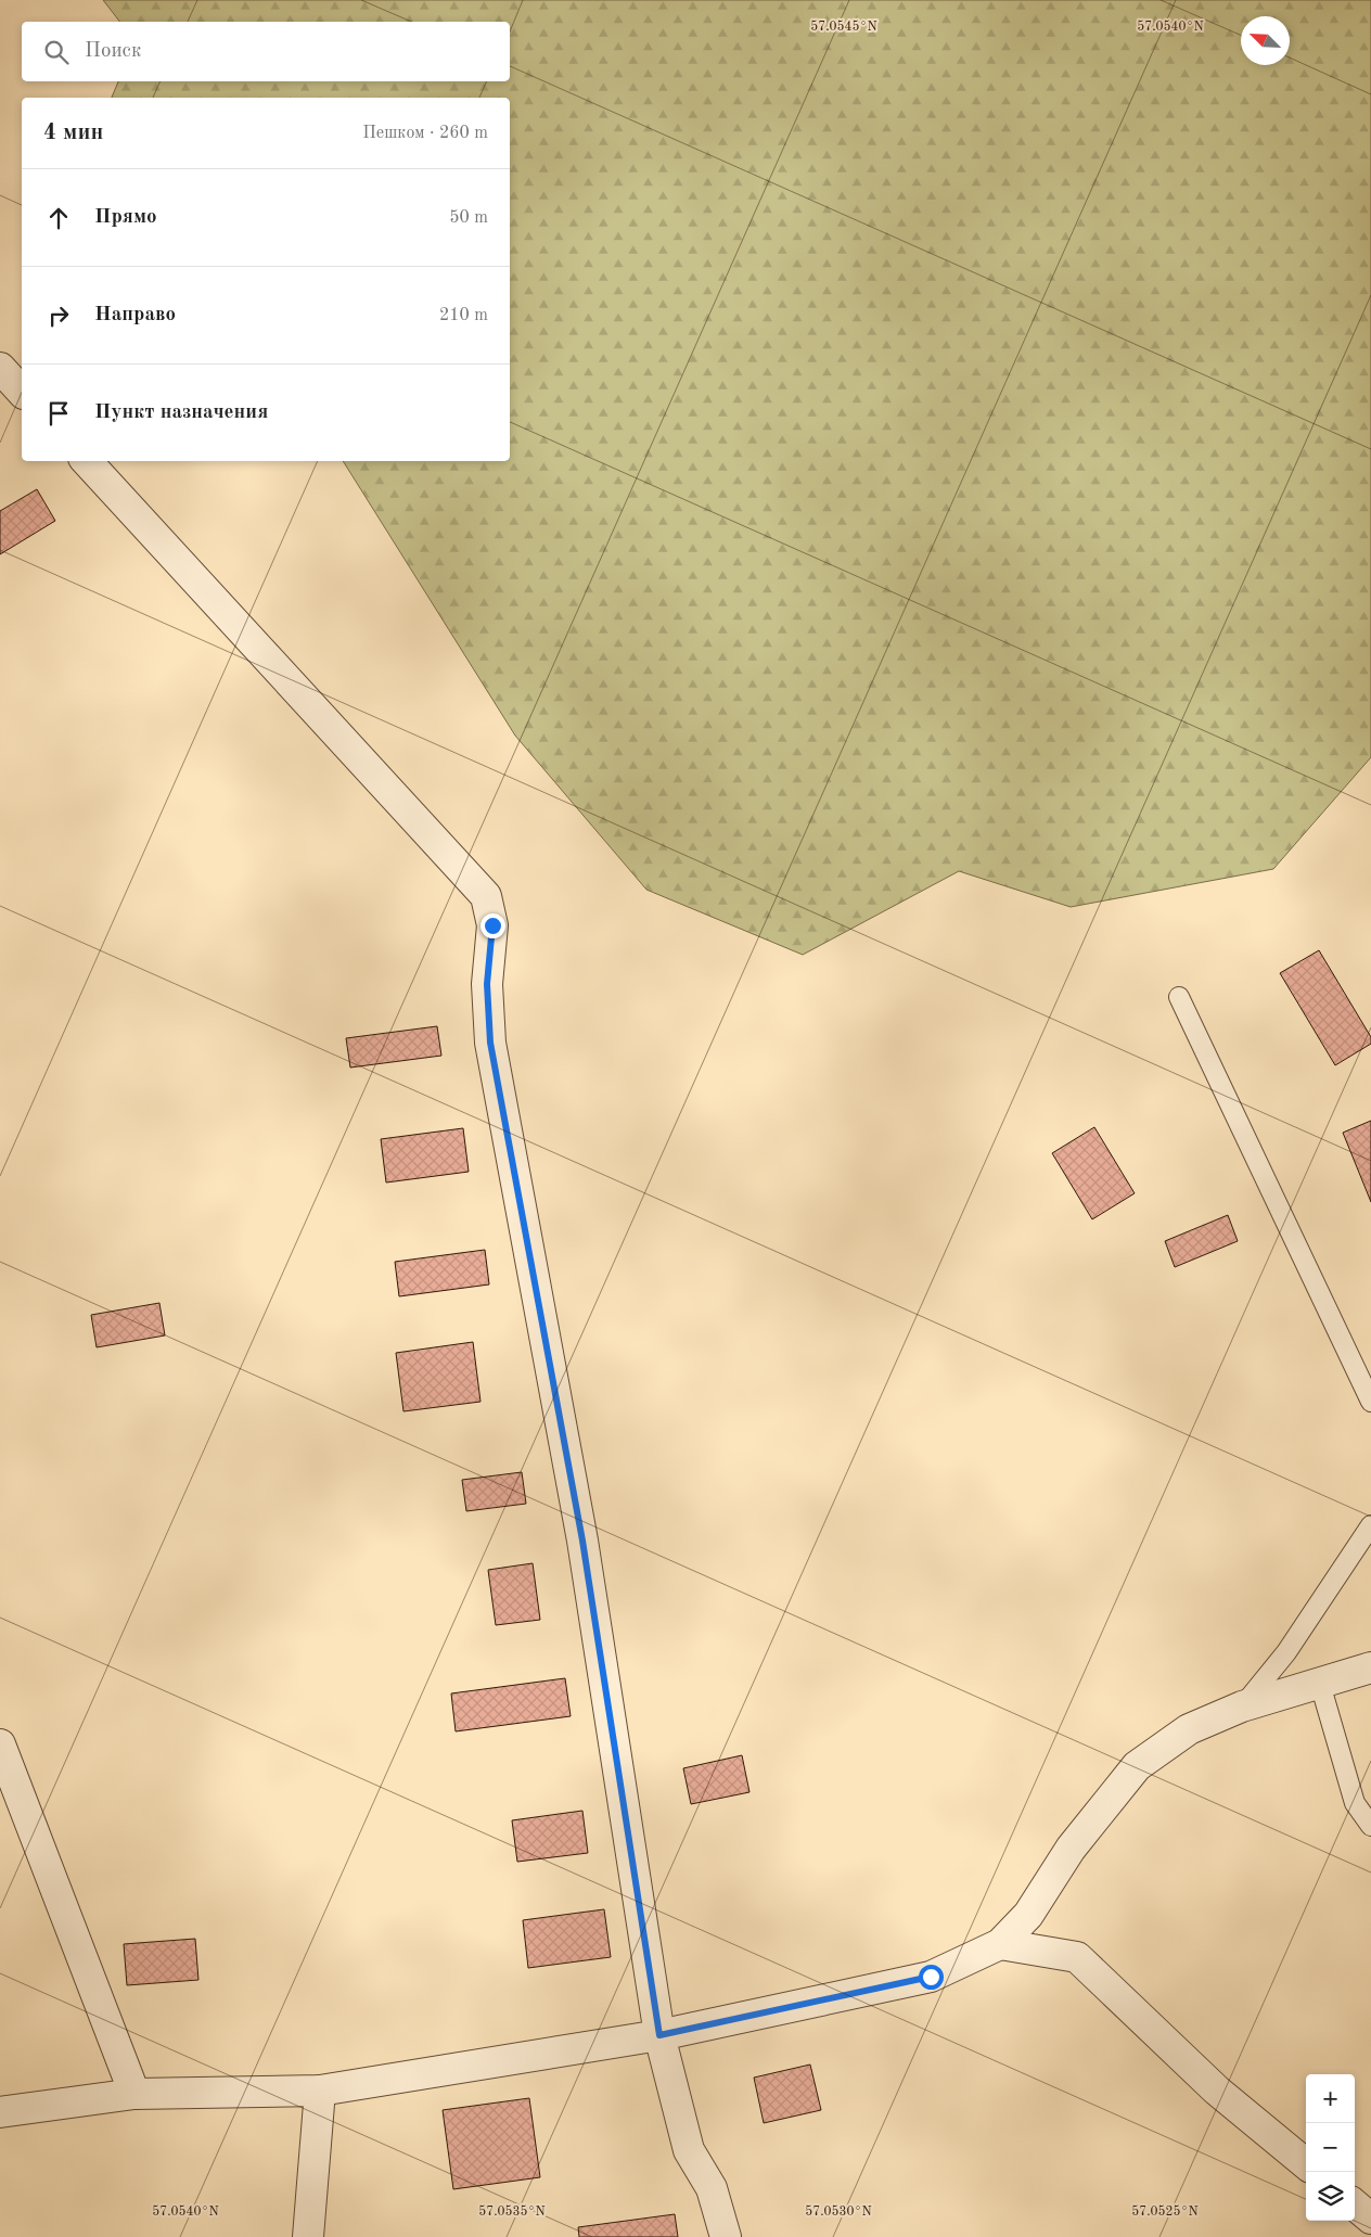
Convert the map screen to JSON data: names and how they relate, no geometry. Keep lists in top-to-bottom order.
{
  "north": "top left",
  "page": {
    "search": "Поиск",
    "heading": ["4 мин", "Пешком · 260 m"],
    "list": [
      ["Прямо", "50 m"],
      ["Направо", "210 m"],
      "Пункт назначения"
    ],
    "map_buttons": ["+", "−"]
  },
  "coordinates": [
    "57.0545°N",
    "57.0540°N",
    "57.0535°N",
    "57.0530°N",
    "57.0525°N"
  ]
}
